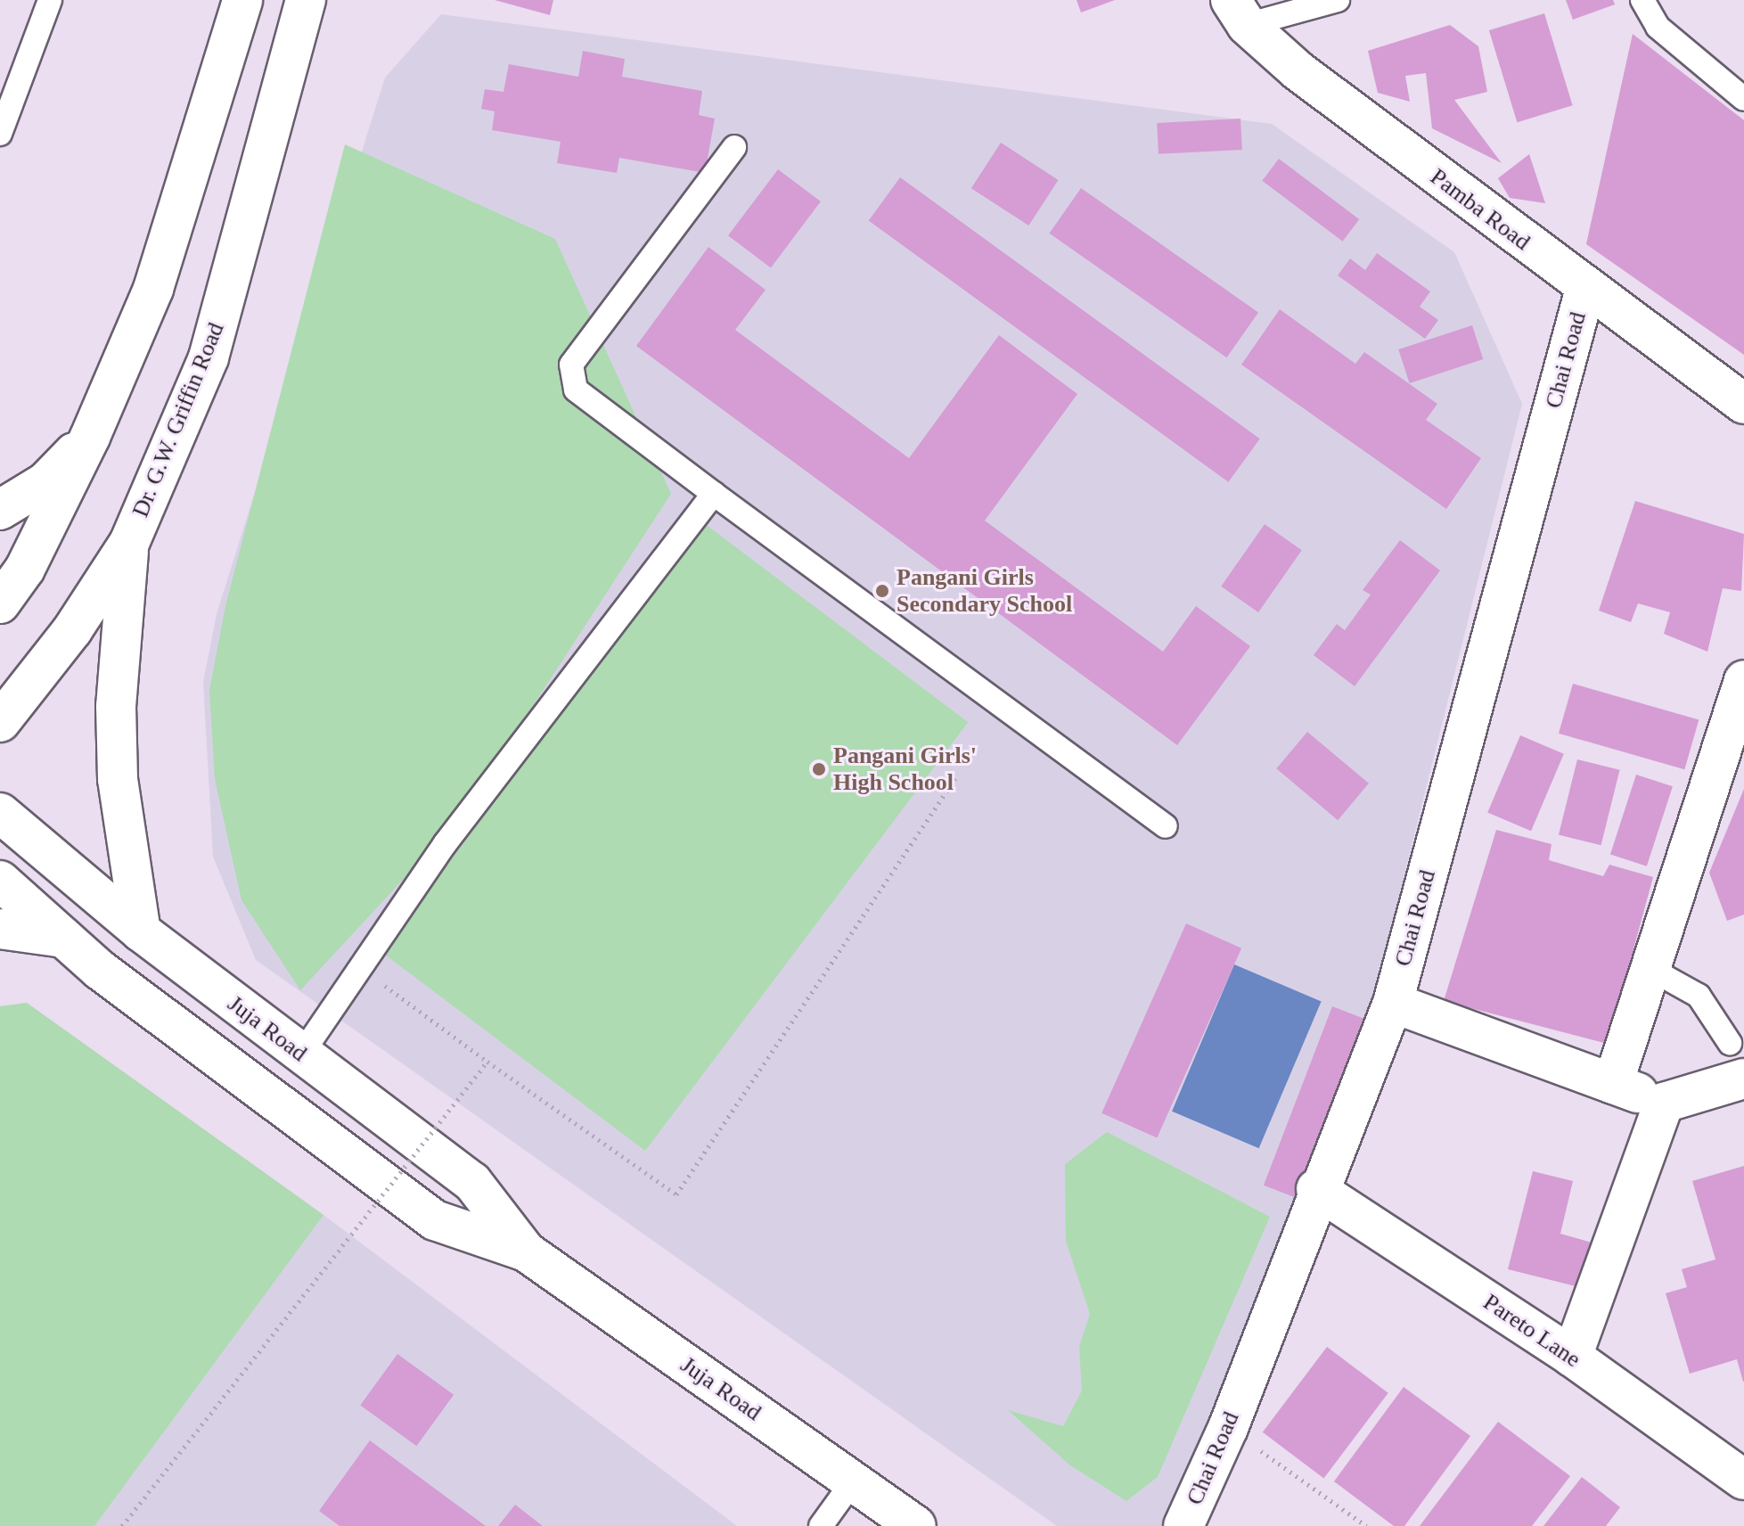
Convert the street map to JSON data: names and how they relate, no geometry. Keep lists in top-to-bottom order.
{
  "streets": {
    "main road": [
      "Pamba Road",
      "Chai Road",
      "Dr. G.W. Griffin Road",
      "Juja Road",
      "Pareto Lane"
    ]
  },
  "crossings": [
    ["Pamba Road", "Chai Road"],
    ["Chai Road", "Pareto Lane"]
  ],
  "places": ["Pangani Girls Secondary School", "Pangani Girls' High School"]
}
